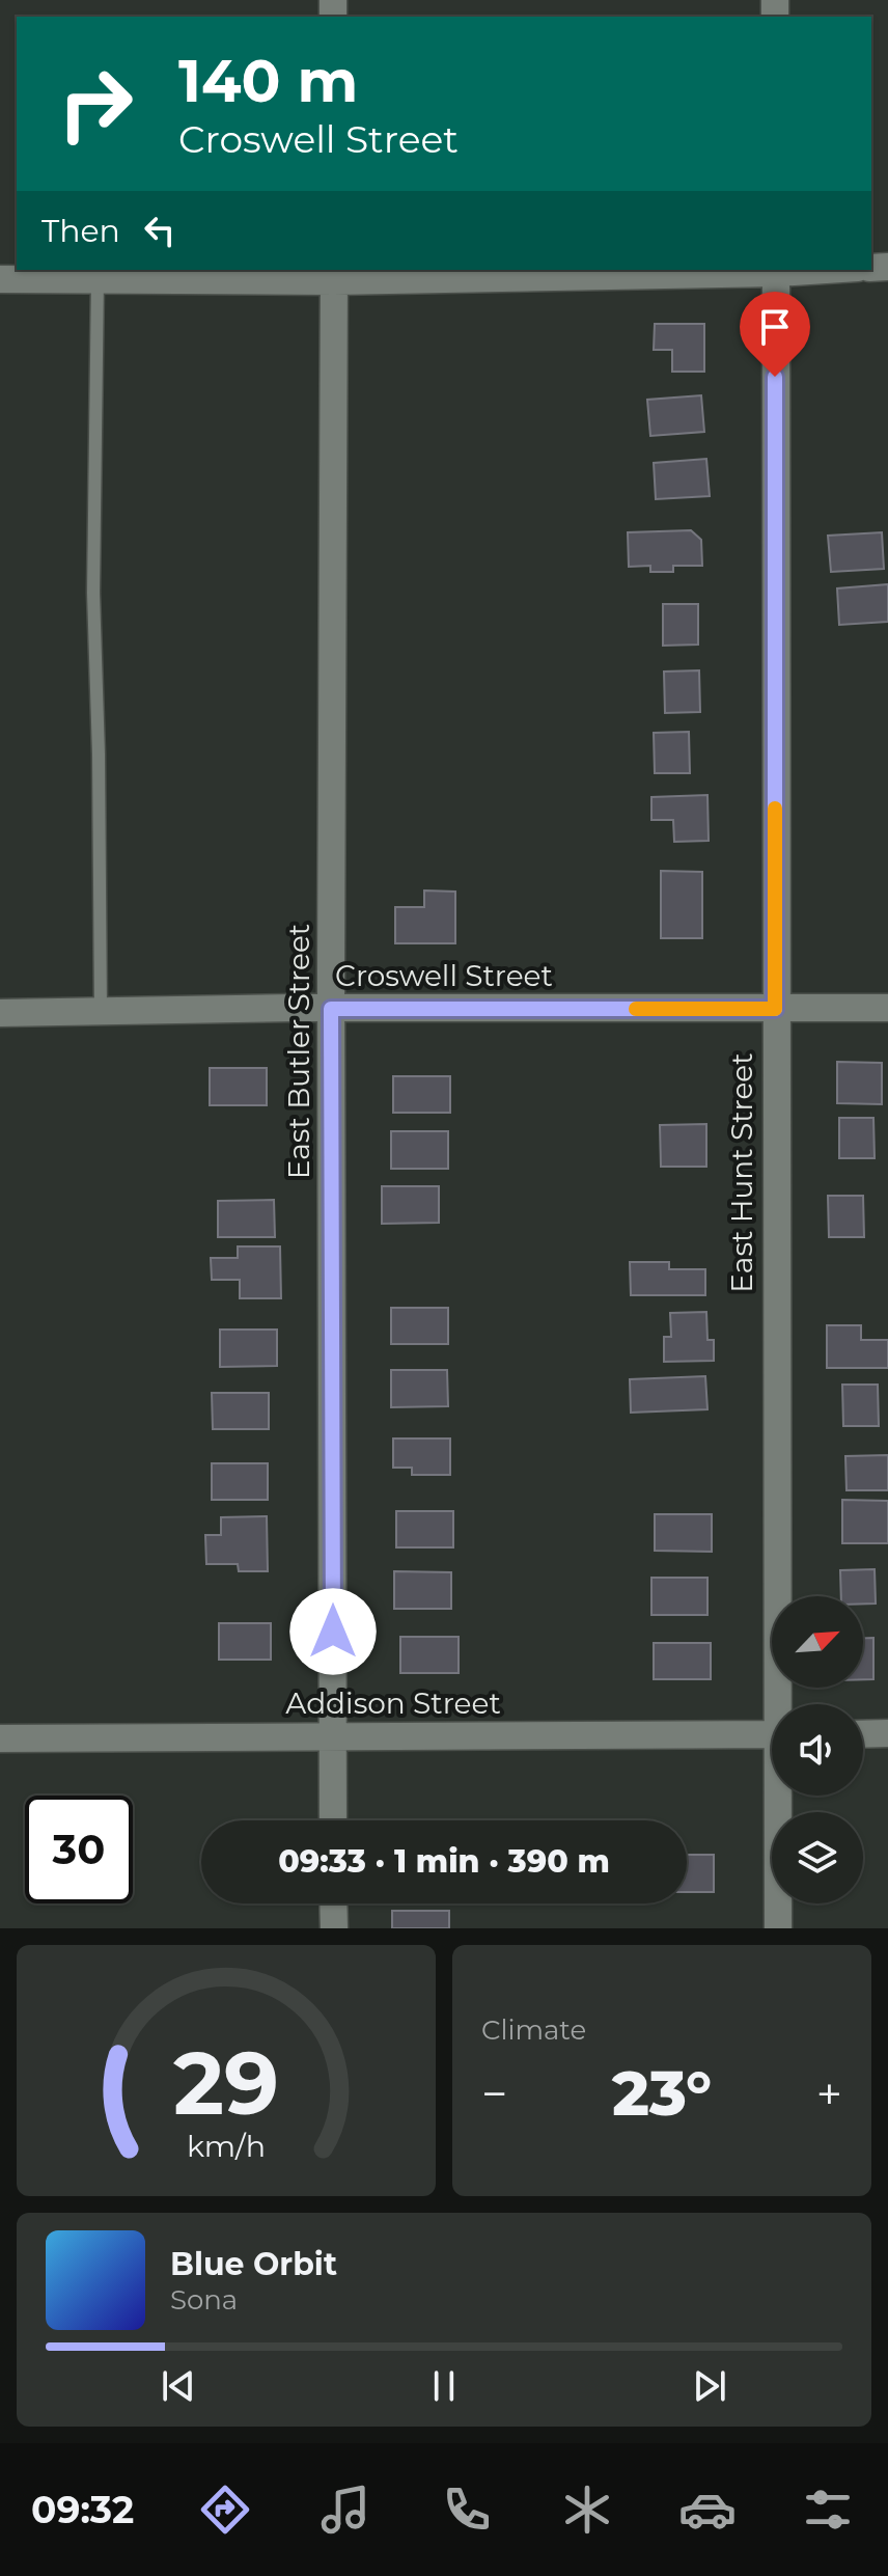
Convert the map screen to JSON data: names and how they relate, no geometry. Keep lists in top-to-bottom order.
{
  "streets": {
    "street": [
      "Croswell Street",
      "East Butler Street",
      "East Hunt Street",
      "Addison Street"
    ]
  },
  "crossings": [
    ["Croswell Street", "East Butler Street"],
    ["Croswell Street", "East Hunt Street"],
    ["East Butler Street", "Addison Street"]
  ],
  "north": "top right",
  "page": {
    "turn": ["140 m", "Croswell Street"],
    "then": "Then",
    "limit": "30",
    "trip": "09:33 · 1 min · 390 m",
    "tile": "Climate",
    "heat": ["−", "23°", "+"],
    "song": ["Blue Orbit", "Sona"],
    "tabs": "09:32",
    "gauge": ["29", "km/h"]
  }
}
